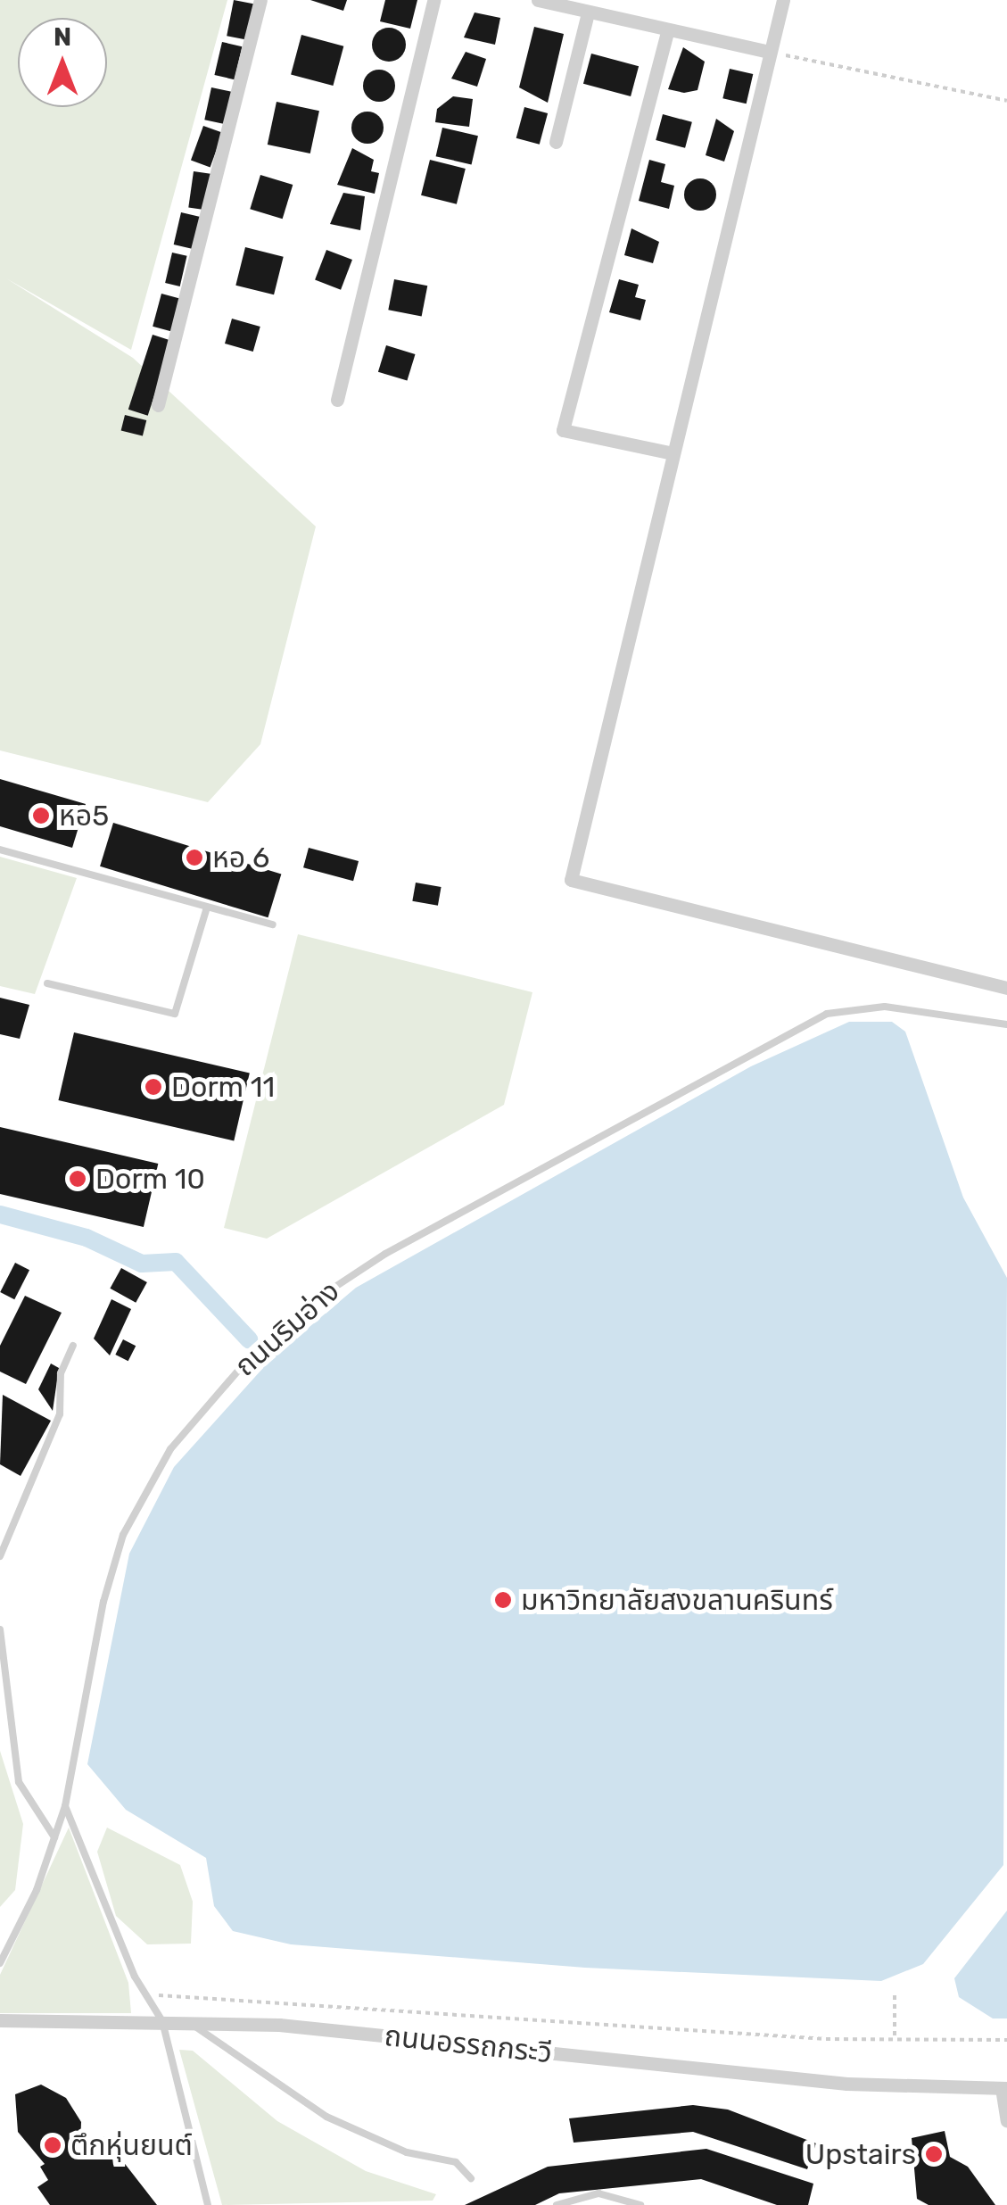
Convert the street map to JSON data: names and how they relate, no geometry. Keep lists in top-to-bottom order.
{
  "streets": {
    "street": ["ถนนอรรถกระวี"],
    "lane": ["ถนนริมอ่าง"]
  },
  "places": [
    "หอ5",
    "หอ 6",
    "Dorm 11",
    "Dorm 10",
    "มหาวิทยาลัยสงขลานครินทร์",
    "ตึกหุ่นยนต์",
    "Upstairs"
  ],
  "north": "top"
}
